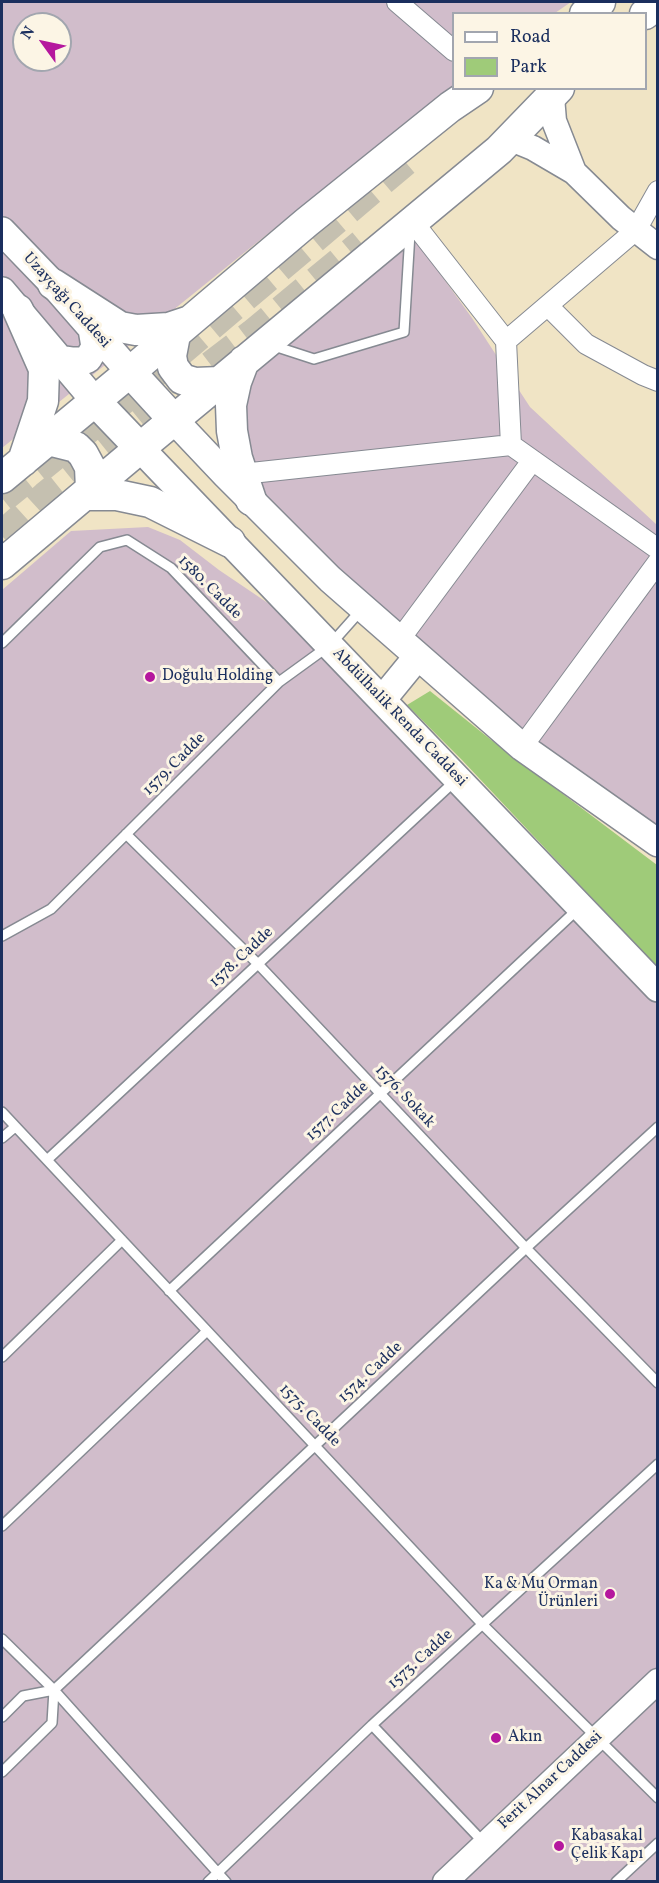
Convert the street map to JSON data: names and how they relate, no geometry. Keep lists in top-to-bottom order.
{
  "streets": {
    "main road": ["Uzayçağı Caddesi", "Abdülhalik Renda Caddesi"],
    "street": ["Ferit Alnar Caddesi"],
    "lane": [
      "1580. Cadde",
      "1579. Cadde",
      "1578. Cadde",
      "1576. Sokak",
      "1577. Cadde",
      "1574. Cadde",
      "1575. Cadde",
      "1573. Cadde"
    ]
  },
  "crossings": [
    ["1580. Cadde", "1579. Cadde"],
    ["Abdülhalik Renda Caddesi", "1579. Cadde"],
    ["Abdülhalik Renda Caddesi", "1578. Cadde"],
    ["Abdülhalik Renda Caddesi", "1577. Cadde"],
    ["1579. Cadde", "1576. Sokak"],
    ["1578. Cadde", "1576. Sokak"],
    ["1578. Cadde", "1575. Cadde"],
    ["1576. Sokak", "1577. Cadde"],
    ["1576. Sokak", "1574. Cadde"],
    ["1577. Cadde", "1575. Cadde"],
    ["1574. Cadde", "1575. Cadde"],
    ["1575. Cadde", "1573. Cadde"],
    ["1575. Cadde", "Ferit Alnar Caddesi"]
  ],
  "places": [
    "Doğulu Holding",
    "Ka & Mu Orman Ürünleri",
    "Akın",
    "Kabasakal Çelik Kapı"
  ],
  "legend": ["Road", "Park"],
  "north": "top left"
}
